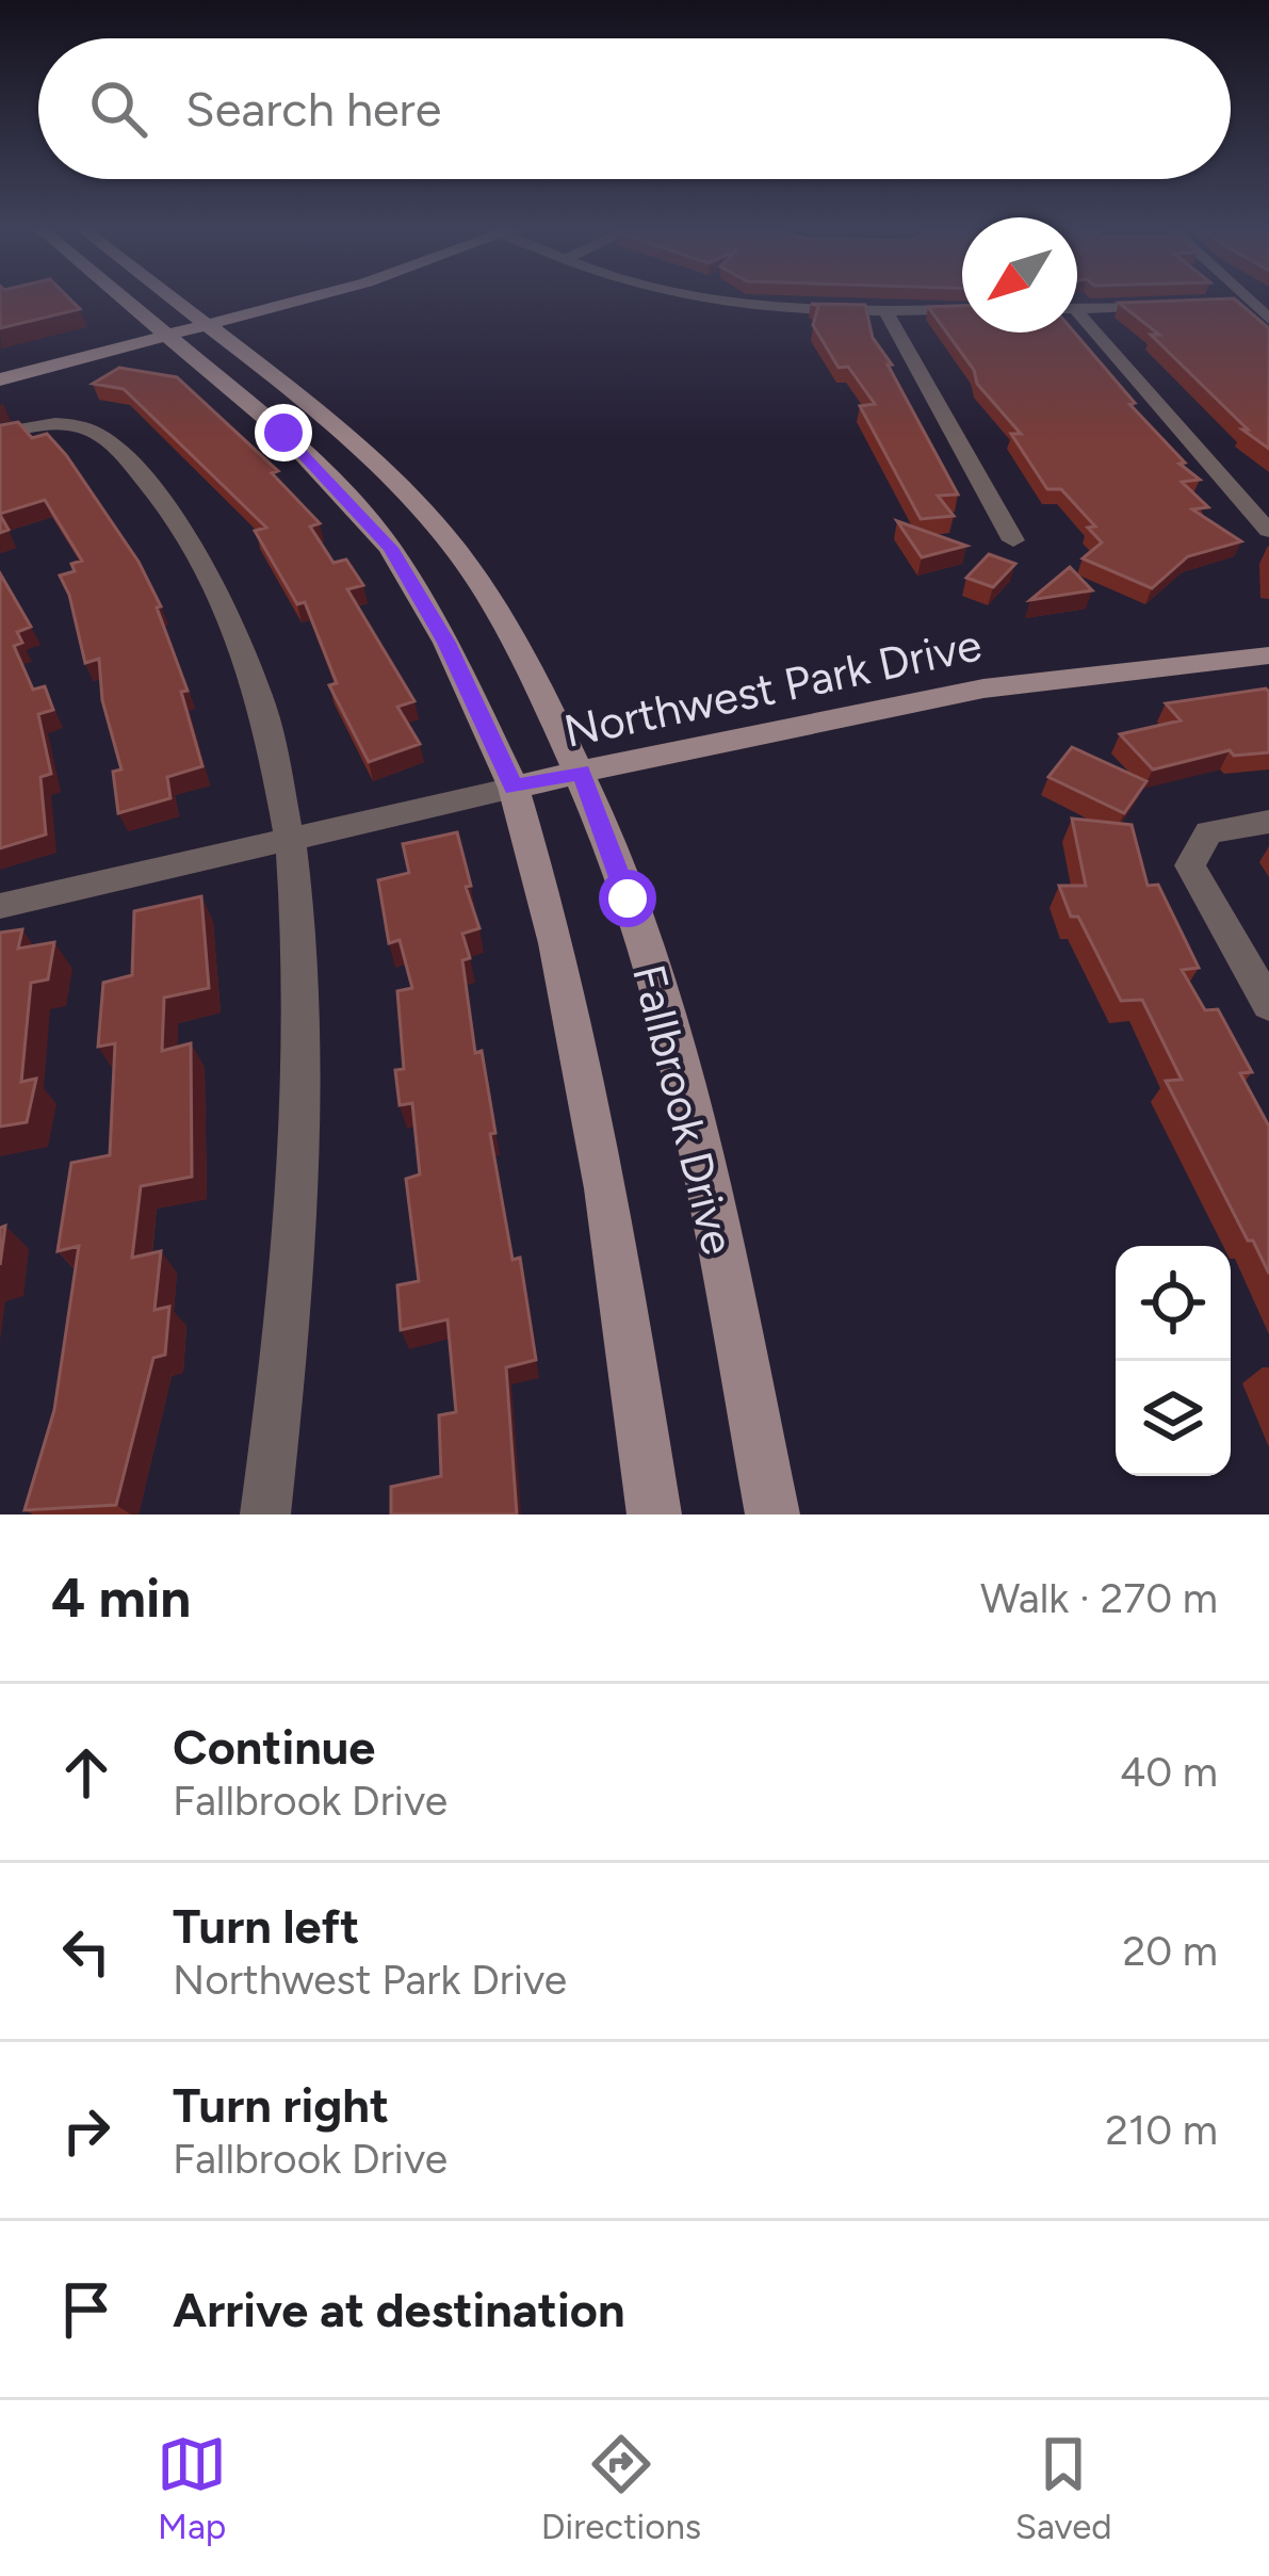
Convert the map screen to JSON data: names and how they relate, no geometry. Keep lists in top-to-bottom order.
{
  "streets": {
    "main road": ["Northwest Park Drive", "Fallbrook Drive"]
  },
  "crossings": [
    ["Northwest Park Drive", "Fallbrook Drive"]
  ],
  "north": "bottom left",
  "page": {
    "search": "Search here",
    "heading": ["4 min", "Walk · 270 m"],
    "list": [
      ["Continue", "Fallbrook Drive", "40 m"],
      ["Turn left", "Northwest Park Drive", "20 m"],
      ["Turn right", "Fallbrook Drive", "210 m"],
      "Arrive at destination"
    ],
    "nav": ["Map", "Directions", "Saved"]
  }
}
